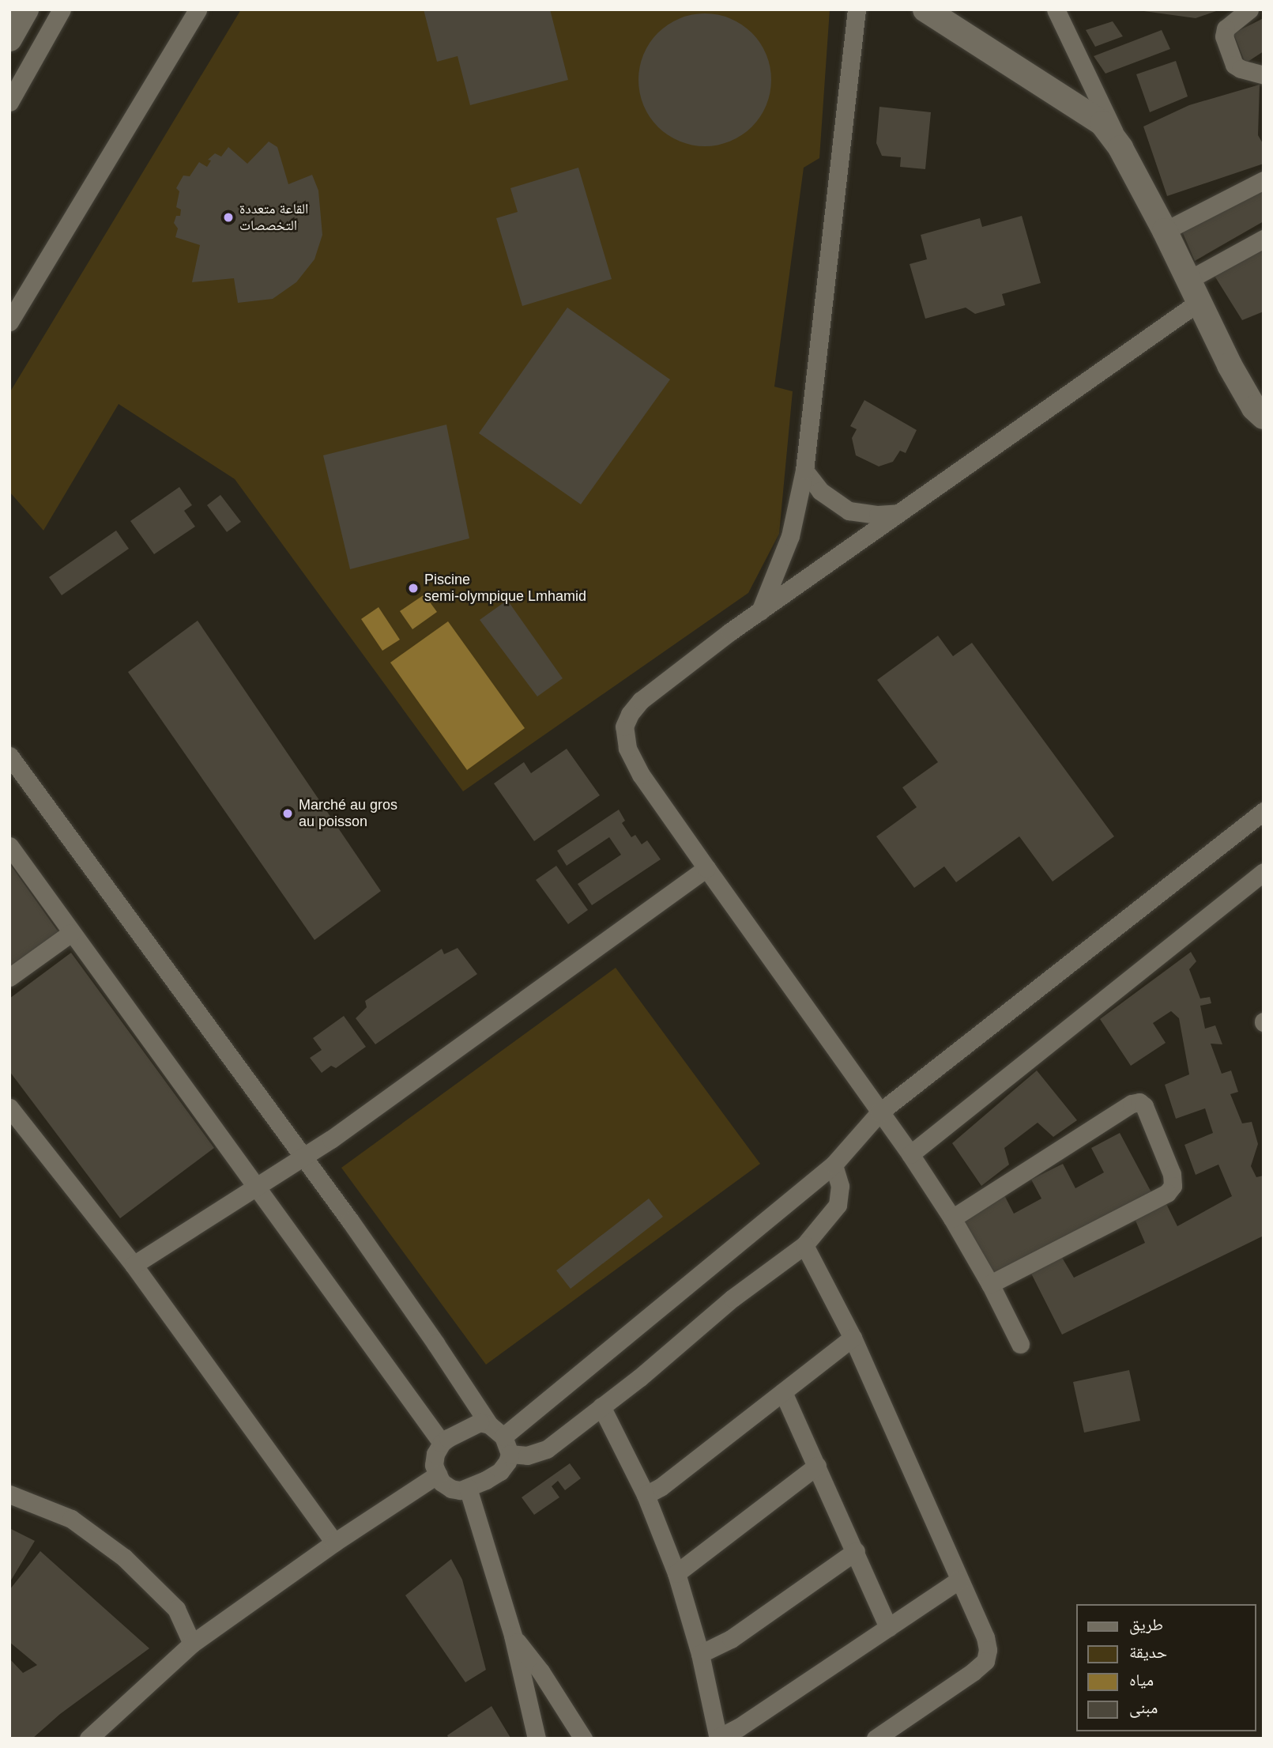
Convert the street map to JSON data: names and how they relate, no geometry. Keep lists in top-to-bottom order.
{
  "places": ["القاعة متعددة التخصصات", "Piscine semi-olympique Lmhamid", "Marché au gros au poisson"],
  "legend": [
    "طريق",
    "حديقة",
    "مياه",
    "مبنى"
  ]
}
